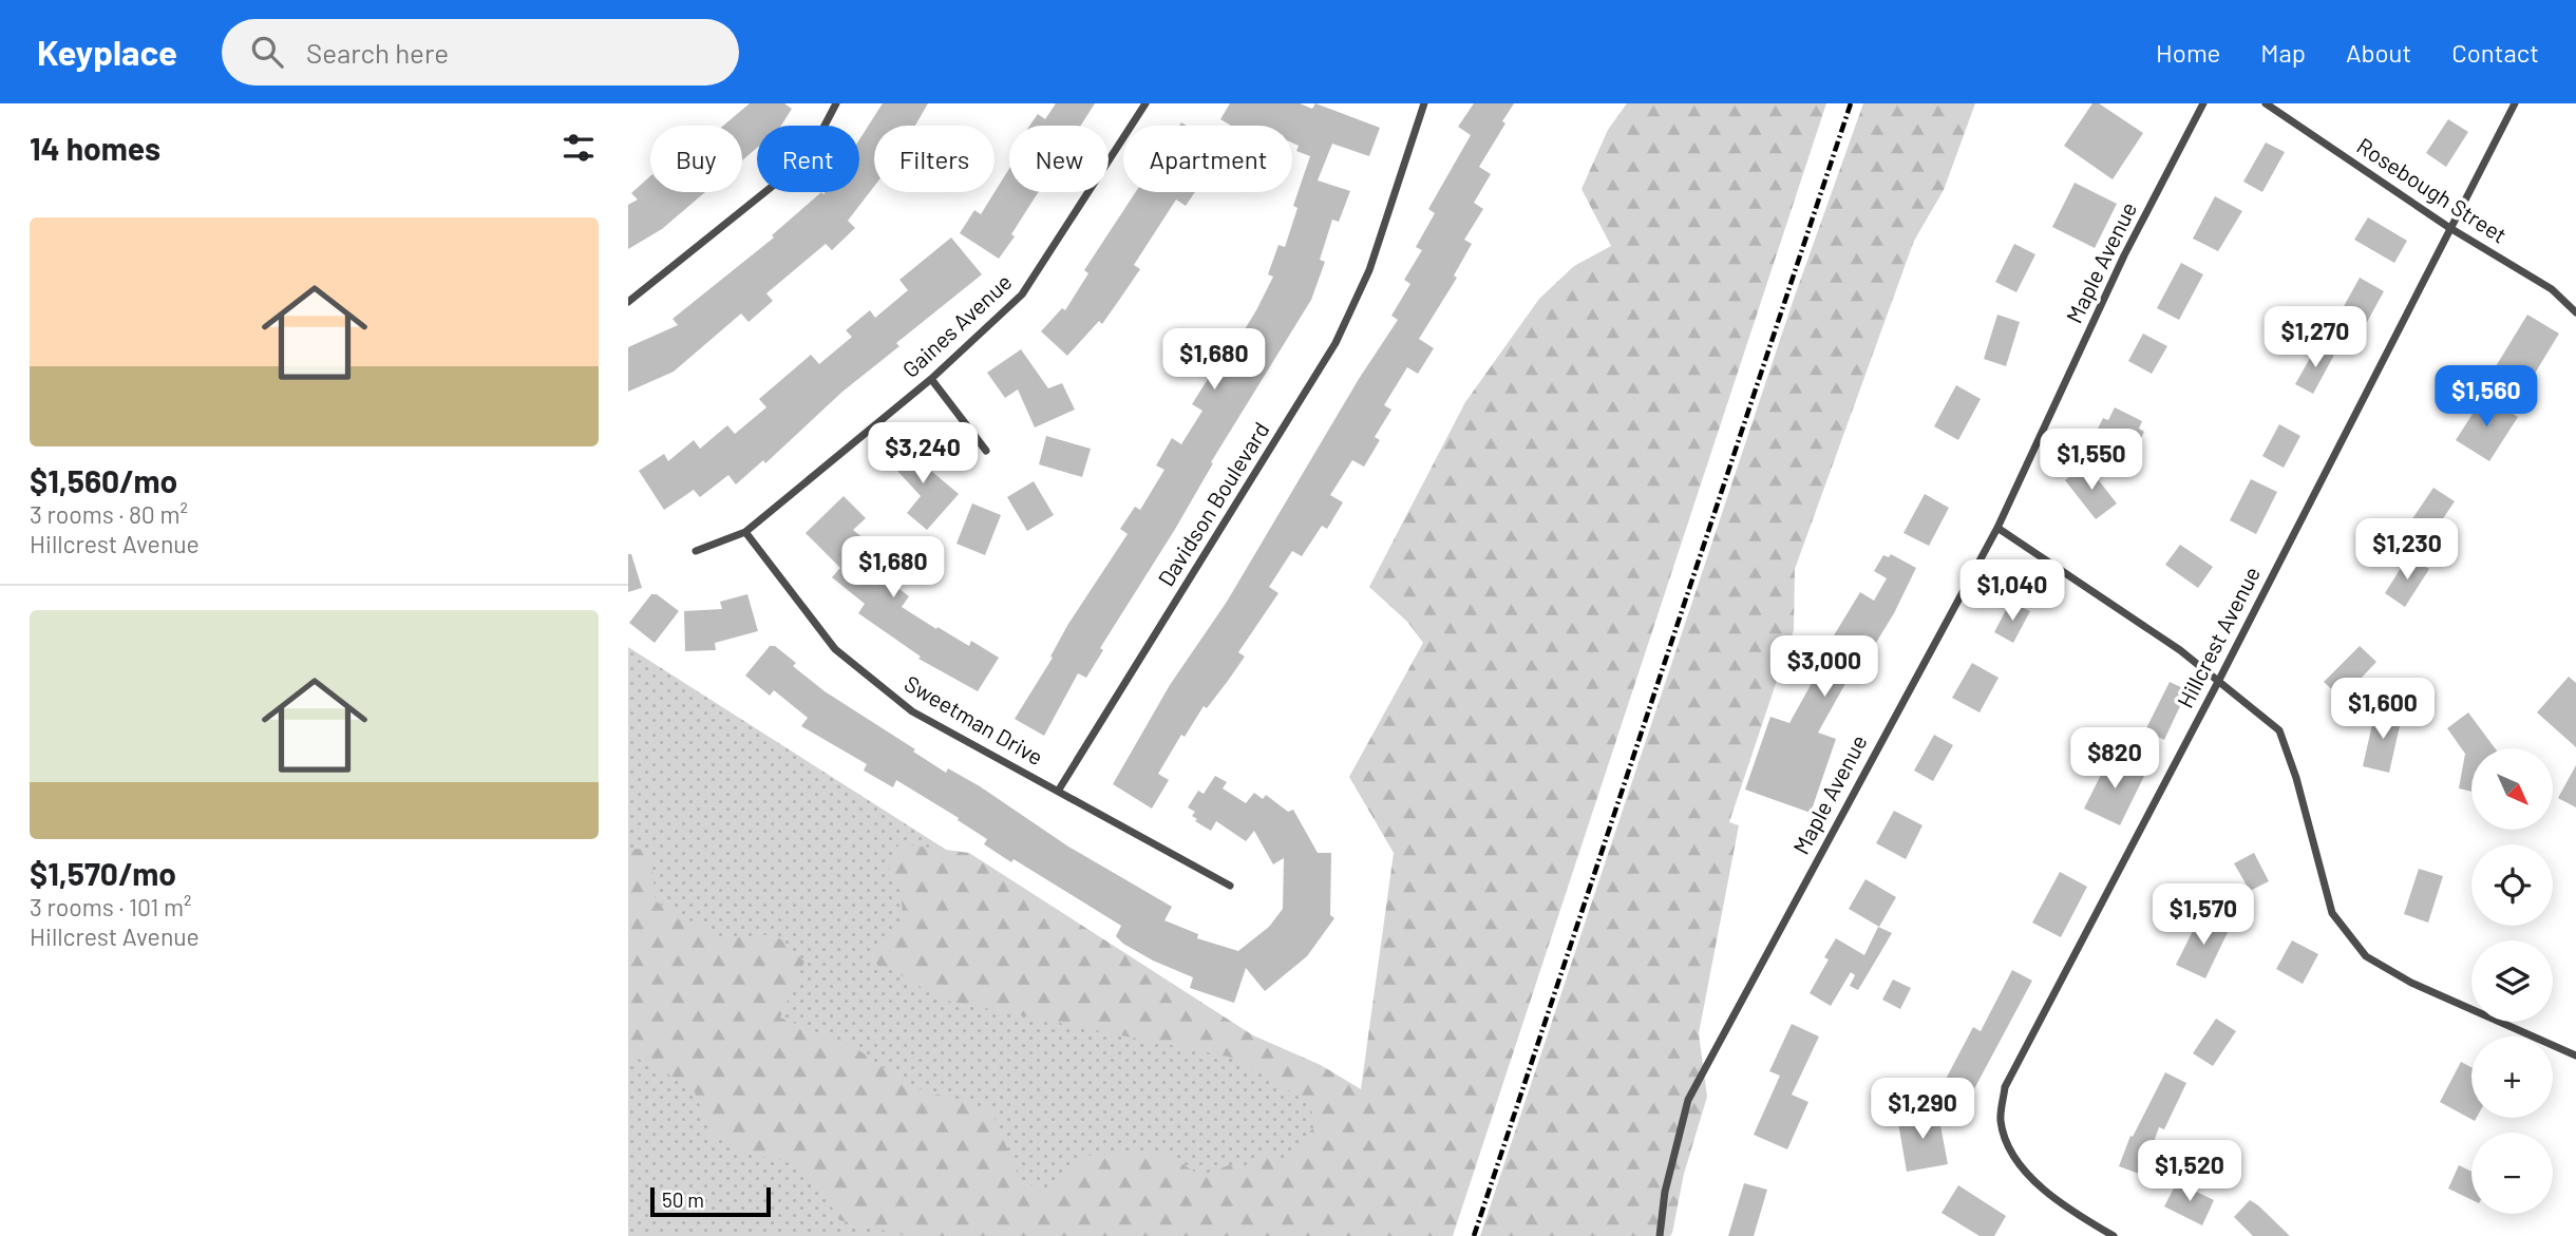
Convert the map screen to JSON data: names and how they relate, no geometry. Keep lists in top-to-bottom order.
{
  "streets": {
    "street": [
      "Rosebough Street",
      "Maple Avenue",
      "Gaines Avenue",
      "Davidson Boulevard",
      "Hillcrest Avenue",
      "Sweetman Drive"
    ]
  },
  "crossings": [
    ["Rosebough Street", "Hillcrest Avenue"],
    ["Gaines Avenue", "Sweetman Drive"],
    ["Davidson Boulevard", "Sweetman Drive"]
  ],
  "scale_bar": "50 m",
  "north": "bottom right",
  "page": {
    "header": "Keyplace",
    "search": "Search here",
    "nav": [
      "Home",
      "Map",
      "About",
      "Contact"
    ],
    "heading": "14 homes",
    "chip": [
      "Buy",
      "Rent",
      "Filters",
      "New",
      "Apartment"
    ],
    "list": [
      {
        "name": "$1,560/mo",
        "note": "3 rooms · 80 m² · Hillcrest Avenue"
      },
      {
        "name": "$1,570/mo",
        "note": "3 rooms · 101 m² · Hillcrest Avenue"
      }
    ],
    "price": [
      "$1,270",
      "$1,680",
      "$1,560",
      "$3,240",
      "$1,550",
      "$1,230",
      "$1,680",
      "$1,040",
      "$3,000",
      "$1,600",
      "$820",
      "$1,570",
      "$1,290",
      "$1,520"
    ],
    "map_buttons": ["+", "−"],
    "scale": "50 m"
  }
}
